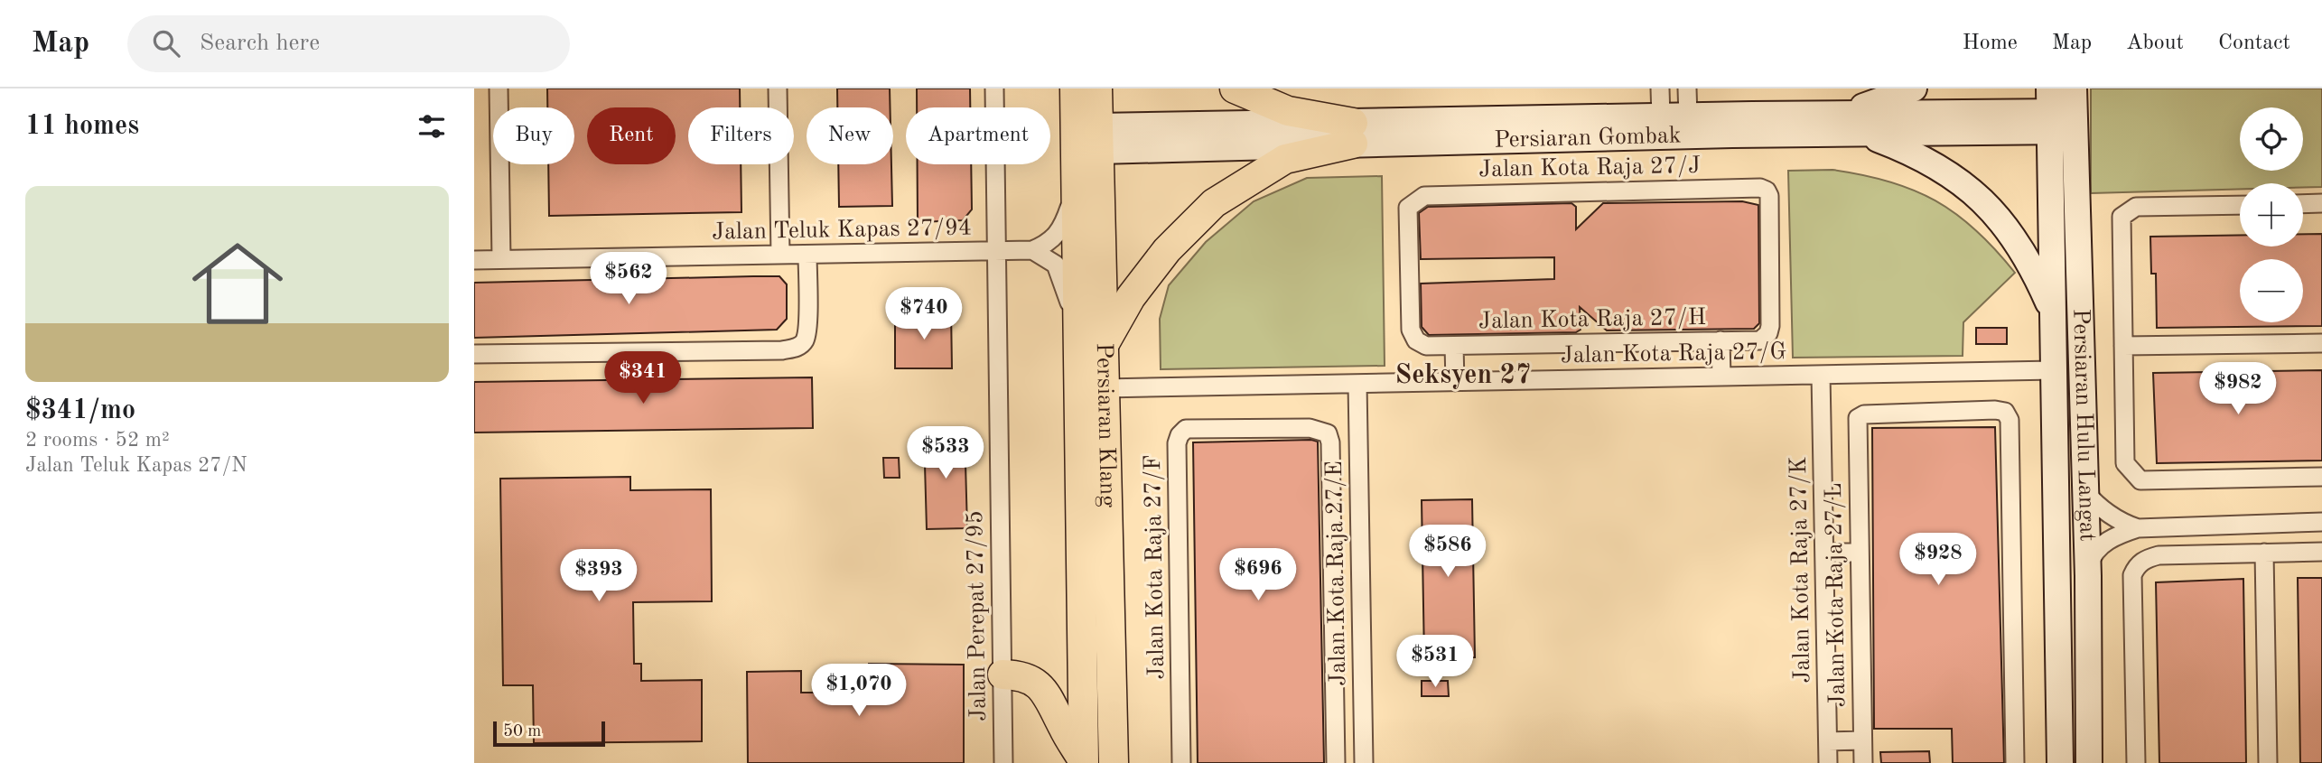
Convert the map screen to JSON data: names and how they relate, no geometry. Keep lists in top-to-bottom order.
{
  "streets": {
    "main road": ["Persiaran Gombak", "Persiaran Hulu Langat", "Persiaran Klang"],
    "street": [
      "Jalan Kota Raja 27/J",
      "Jalan Teluk Kapas 27/94",
      "Jalan Kota Raja 27/H",
      "Jalan Kota Raja 27/G",
      "Jalan Kota Raja 27/F",
      "Jalan Kota Raja 27/K",
      "Jalan Kota Raja 27/E",
      "Jalan Kota Raja 27/L",
      "Jalan Perepat 27/95"
    ]
  },
  "crossings": [
    ["Persiaran Gombak", "Persiaran Hulu Langat"],
    ["Persiaran Gombak", "Persiaran Klang"],
    ["Jalan Kota Raja 27/J", "Jalan Kota Raja 27/H"],
    ["Jalan Teluk Kapas 27/94", "Jalan Perepat 27/95"],
    ["Jalan Kota Raja 27/G", "Persiaran Hulu Langat"],
    ["Jalan Kota Raja 27/G", "Persiaran Klang"],
    ["Jalan Kota Raja 27/G", "Jalan Kota Raja 27/K"],
    ["Jalan Kota Raja 27/G", "Jalan Kota Raja 27/E"]
  ],
  "districts": ["Seksyen 27"],
  "scale_bar": "50 m",
  "page": {
    "header": "Map",
    "search": "Search here",
    "nav": [
      "Home",
      "Map",
      "About",
      "Contact"
    ],
    "heading": "11 homes",
    "map_buttons": ["+", "−"],
    "chip": [
      "Buy",
      "Rent",
      "Filters",
      "New",
      "Apartment"
    ],
    "list": [
      {
        "name": "$341/mo",
        "note": "2 rooms · 52 m² · Jalan Teluk Kapas 27/N"
      }
    ],
    "price": [
      "$562",
      "$740",
      "$341",
      "$982",
      "$533",
      "$586",
      "$928",
      "$696",
      "$393",
      "$531",
      "$1,070"
    ],
    "scale": "50 m"
  }
}
